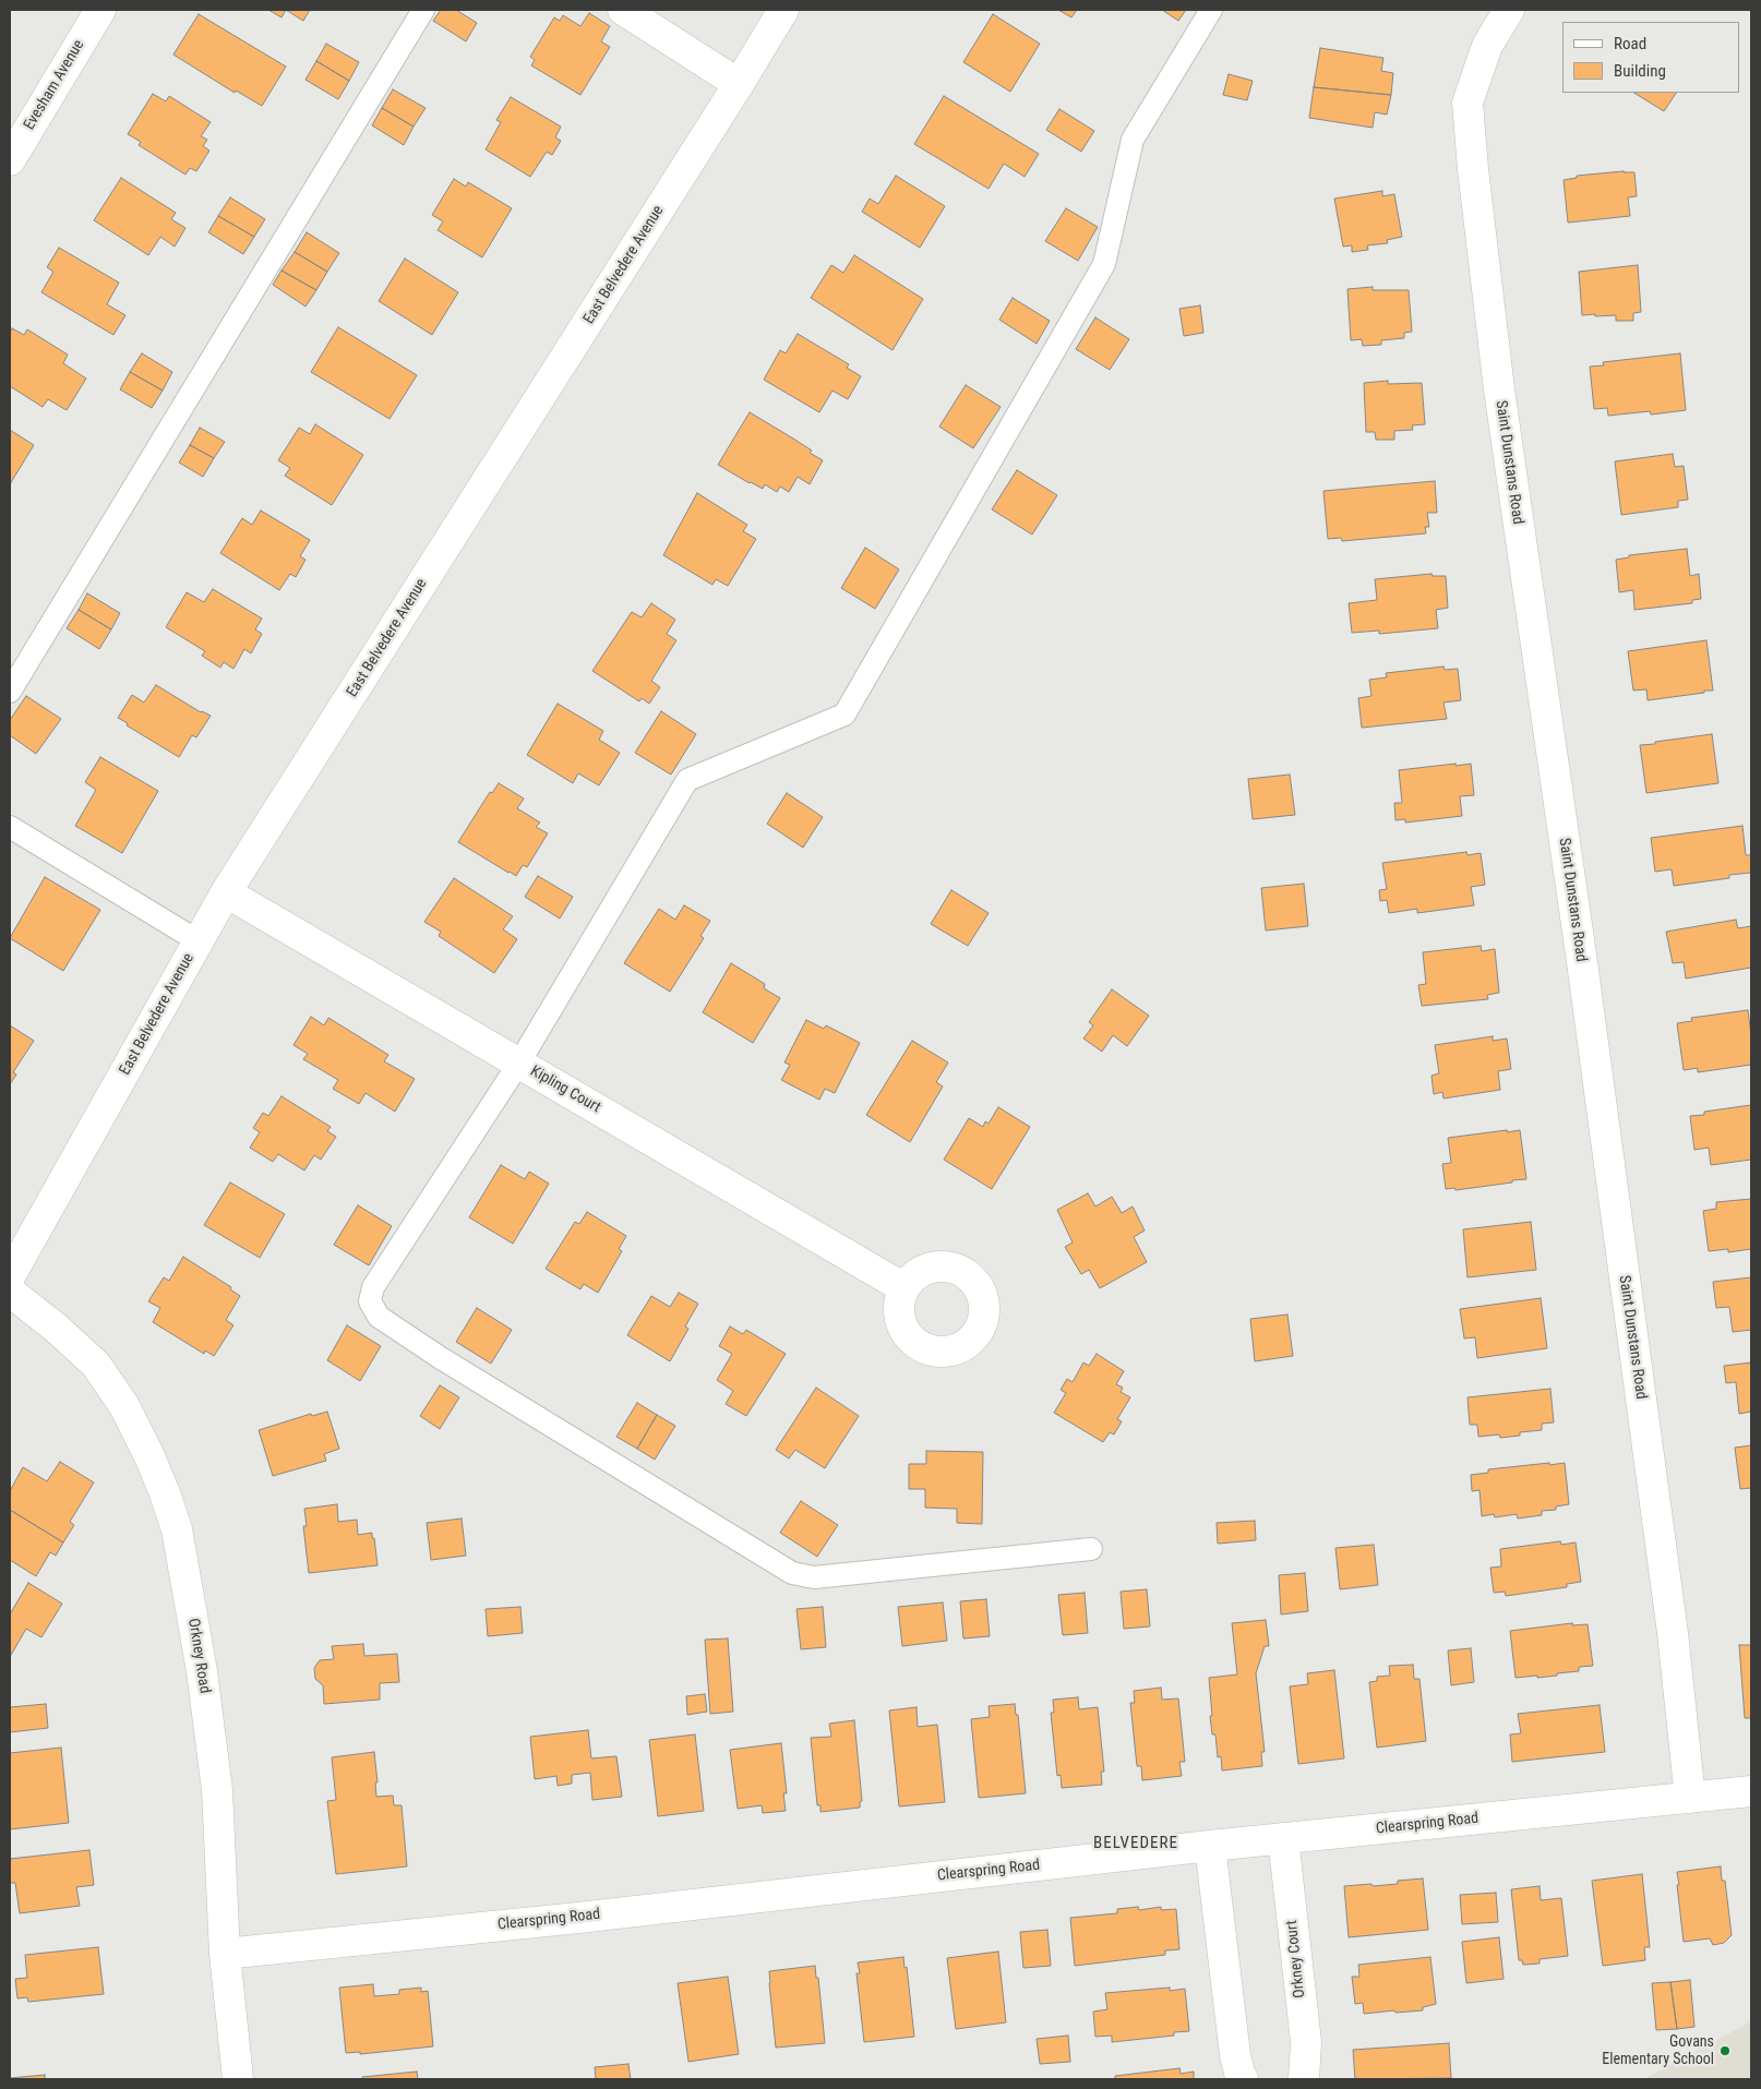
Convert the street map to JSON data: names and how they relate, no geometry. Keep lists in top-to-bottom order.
{
  "streets": {
    "street": [
      "Evesham Avenue",
      "East Belvedere Avenue",
      "Saint Dunstans Road",
      "Kipling Court",
      "Orkney Road",
      "Clearspring Road",
      "Orkney Court"
    ]
  },
  "crossings": [
    ["East Belvedere Avenue", "Kipling Court"],
    ["Saint Dunstans Road", "Clearspring Road"],
    ["Orkney Road", "Clearspring Road"],
    ["Clearspring Road", "Orkney Court"]
  ],
  "districts": ["BELVEDERE"],
  "places": ["Govans Elementary School"],
  "legend": ["Road", "Building"]
}
